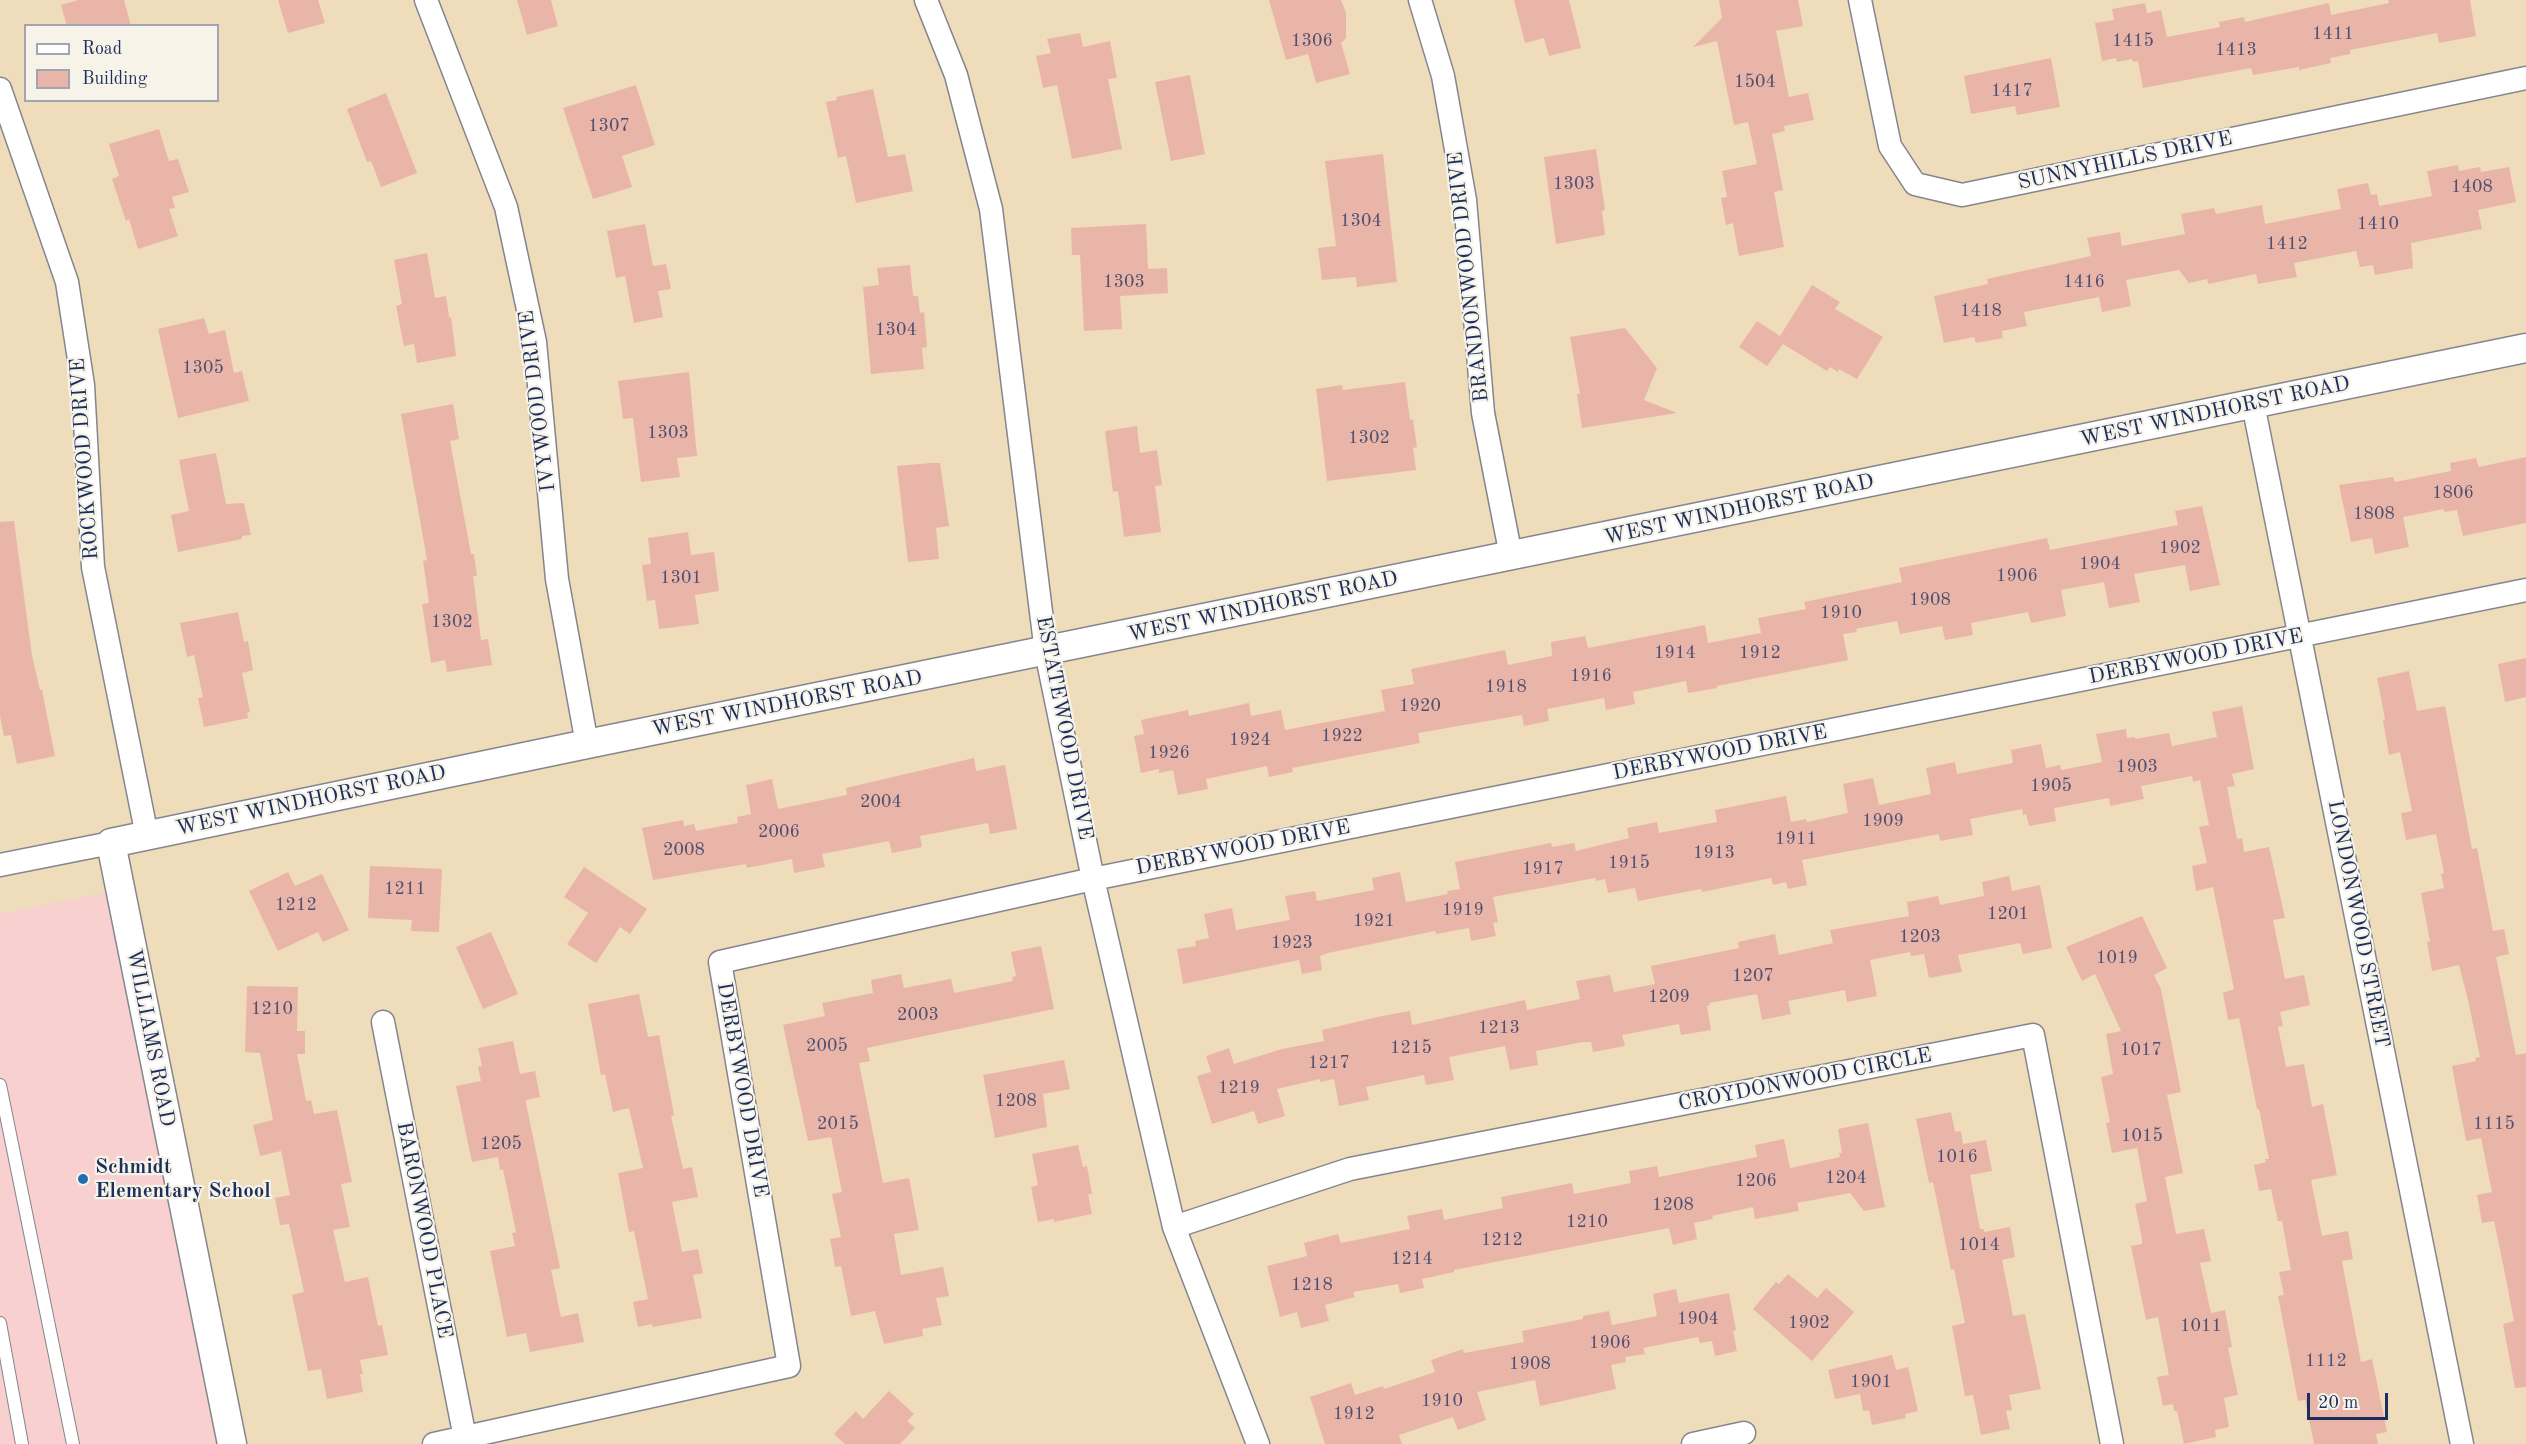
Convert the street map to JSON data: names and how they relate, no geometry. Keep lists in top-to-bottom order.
{
  "streets": {
    "street": [
      "SUNNYHILLS DRIVE",
      "BRANDONWOOD DRIVE",
      "IVYWOOD DRIVE",
      "WEST WINDHORST ROAD",
      "ROCKWOOD DRIVE",
      "DERBYWOOD DRIVE",
      "ESTATEWOOD DRIVE",
      "LONDONWOOD STREET",
      "WILLIAMS ROAD",
      "CROYDONWOOD CIRCLE",
      "BARONWOOD PLACE"
    ]
  },
  "crossings": [
    ["BRANDONWOOD DRIVE", "WEST WINDHORST ROAD"],
    ["IVYWOOD DRIVE", "WEST WINDHORST ROAD"],
    ["WEST WINDHORST ROAD", "ROCKWOOD DRIVE"],
    ["WEST WINDHORST ROAD", "ESTATEWOOD DRIVE"],
    ["WEST WINDHORST ROAD", "LONDONWOOD STREET"],
    ["WEST WINDHORST ROAD", "WILLIAMS ROAD"],
    ["DERBYWOOD DRIVE", "ESTATEWOOD DRIVE"],
    ["DERBYWOOD DRIVE", "LONDONWOOD STREET"],
    ["DERBYWOOD DRIVE", "BARONWOOD PLACE"],
    ["ESTATEWOOD DRIVE", "CROYDONWOOD CIRCLE"]
  ],
  "places": ["Schmidt Elementary School"],
  "house_numbers": [
    "1411",
    "1306",
    "1415",
    "1413",
    "1504",
    "1417",
    "1307",
    "1303",
    "1408",
    "1304",
    "1410",
    "1412",
    "1303",
    "1416",
    "1418",
    "1304",
    "1305",
    "1303",
    "1302",
    "1806",
    "1808",
    "1902",
    "1904",
    "1906",
    "1301",
    "1908",
    "1910",
    "1302",
    "1914",
    "1912",
    "1916",
    "1918",
    "1920",
    "1922",
    "1924",
    "1926",
    "1903",
    "1905",
    "2004",
    "1909",
    "2006",
    "1911",
    "2008",
    "1913",
    "1915",
    "1917",
    "1211",
    "1212",
    "1919",
    "1201",
    "1921",
    "1203",
    "1923",
    "1019",
    "1207",
    "1209",
    "1210",
    "2003",
    "1213",
    "2005",
    "1215",
    "1017",
    "1217",
    "1219",
    "1208",
    "2015",
    "1115",
    "1015",
    "1205",
    "1016",
    "1204",
    "1206",
    "1208",
    "1210",
    "1212",
    "1014",
    "1214",
    "1218",
    "1904",
    "1902",
    "1011",
    "1906",
    "1112",
    "1908",
    "1901",
    "1910",
    "1912"
  ],
  "legend": ["Road", "Building"],
  "scale_bar": "20 m"
}
